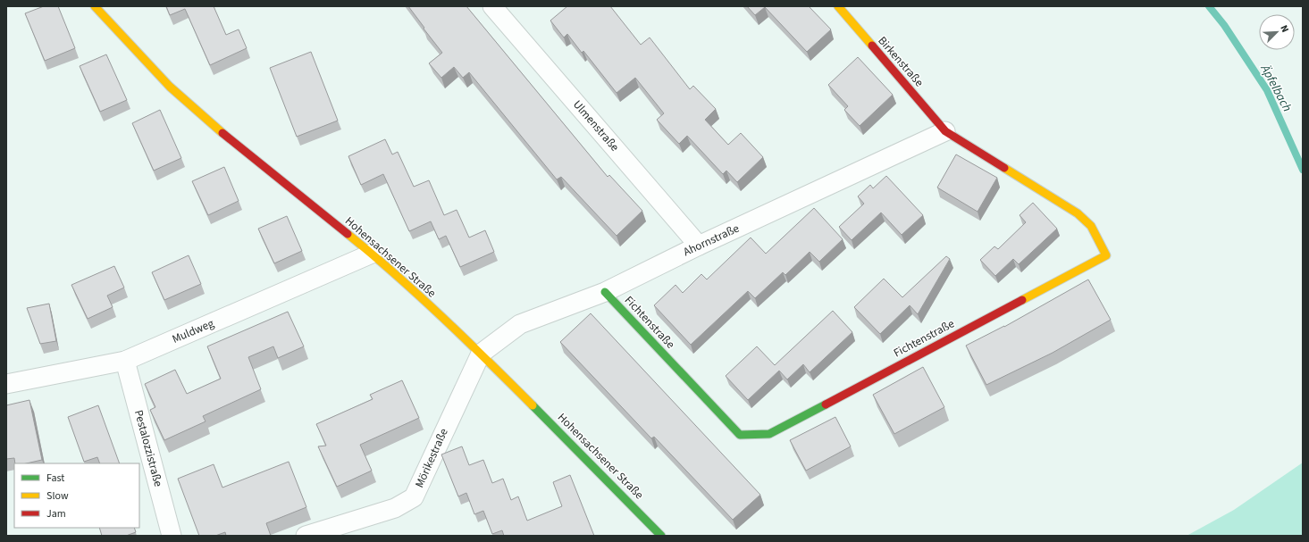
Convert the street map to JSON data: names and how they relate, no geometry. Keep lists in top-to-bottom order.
{
  "streets": {
    "street": [
      "Birkenstraße",
      "Ulmenstraße",
      "Ahornstraße",
      "Hohensachsener Straße",
      "Fichtenstraße",
      "Muldweg",
      "Pestalozzistraße",
      "Mörikestraße"
    ]
  },
  "crossings": [
    ["Birkenstraße", "Ahornstraße"],
    ["Birkenstraße", "Fichtenstraße"],
    ["Ulmenstraße", "Ahornstraße"],
    ["Ahornstraße", "Hohensachsener Straße"],
    ["Ahornstraße", "Fichtenstraße"],
    ["Ahornstraße", "Mörikestraße"],
    ["Hohensachsener Straße", "Muldweg"],
    ["Hohensachsener Straße", "Mörikestraße"],
    ["Muldweg", "Pestalozzistraße"]
  ],
  "water": ["Äpfelbach"],
  "legend": ["Fast", "Slow", "Jam"],
  "north": "top right"
}
